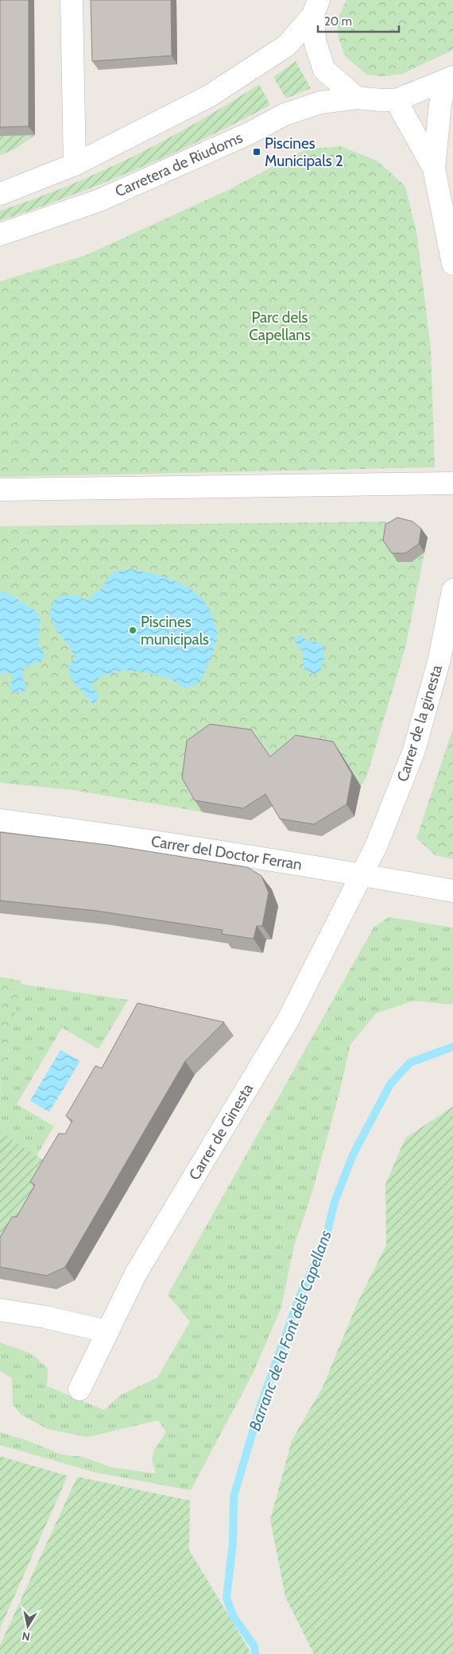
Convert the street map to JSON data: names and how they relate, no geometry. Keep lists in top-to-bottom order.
{
  "streets": {
    "street": [
      "Carretera de Riudoms",
      "Carrer de la ginesta",
      "Carrer del Doctor Ferran",
      "Carrer de Ginesta"
    ]
  },
  "crossings": [
    ["Carrer de la ginesta", "Carrer del Doctor Ferran"],
    ["Carrer de la ginesta", "Carrer de Ginesta"],
    ["Carrer del Doctor Ferran", "Carrer de Ginesta"]
  ],
  "water": ["Barranc de la Font dels Capellans"],
  "parks": ["Parc dels Capellans"],
  "places": {
    "transit": ["Piscines Municipals 2"],
    "other": ["Piscines municipals"]
  },
  "scale_bar": "20 m",
  "north": "bottom"
}
